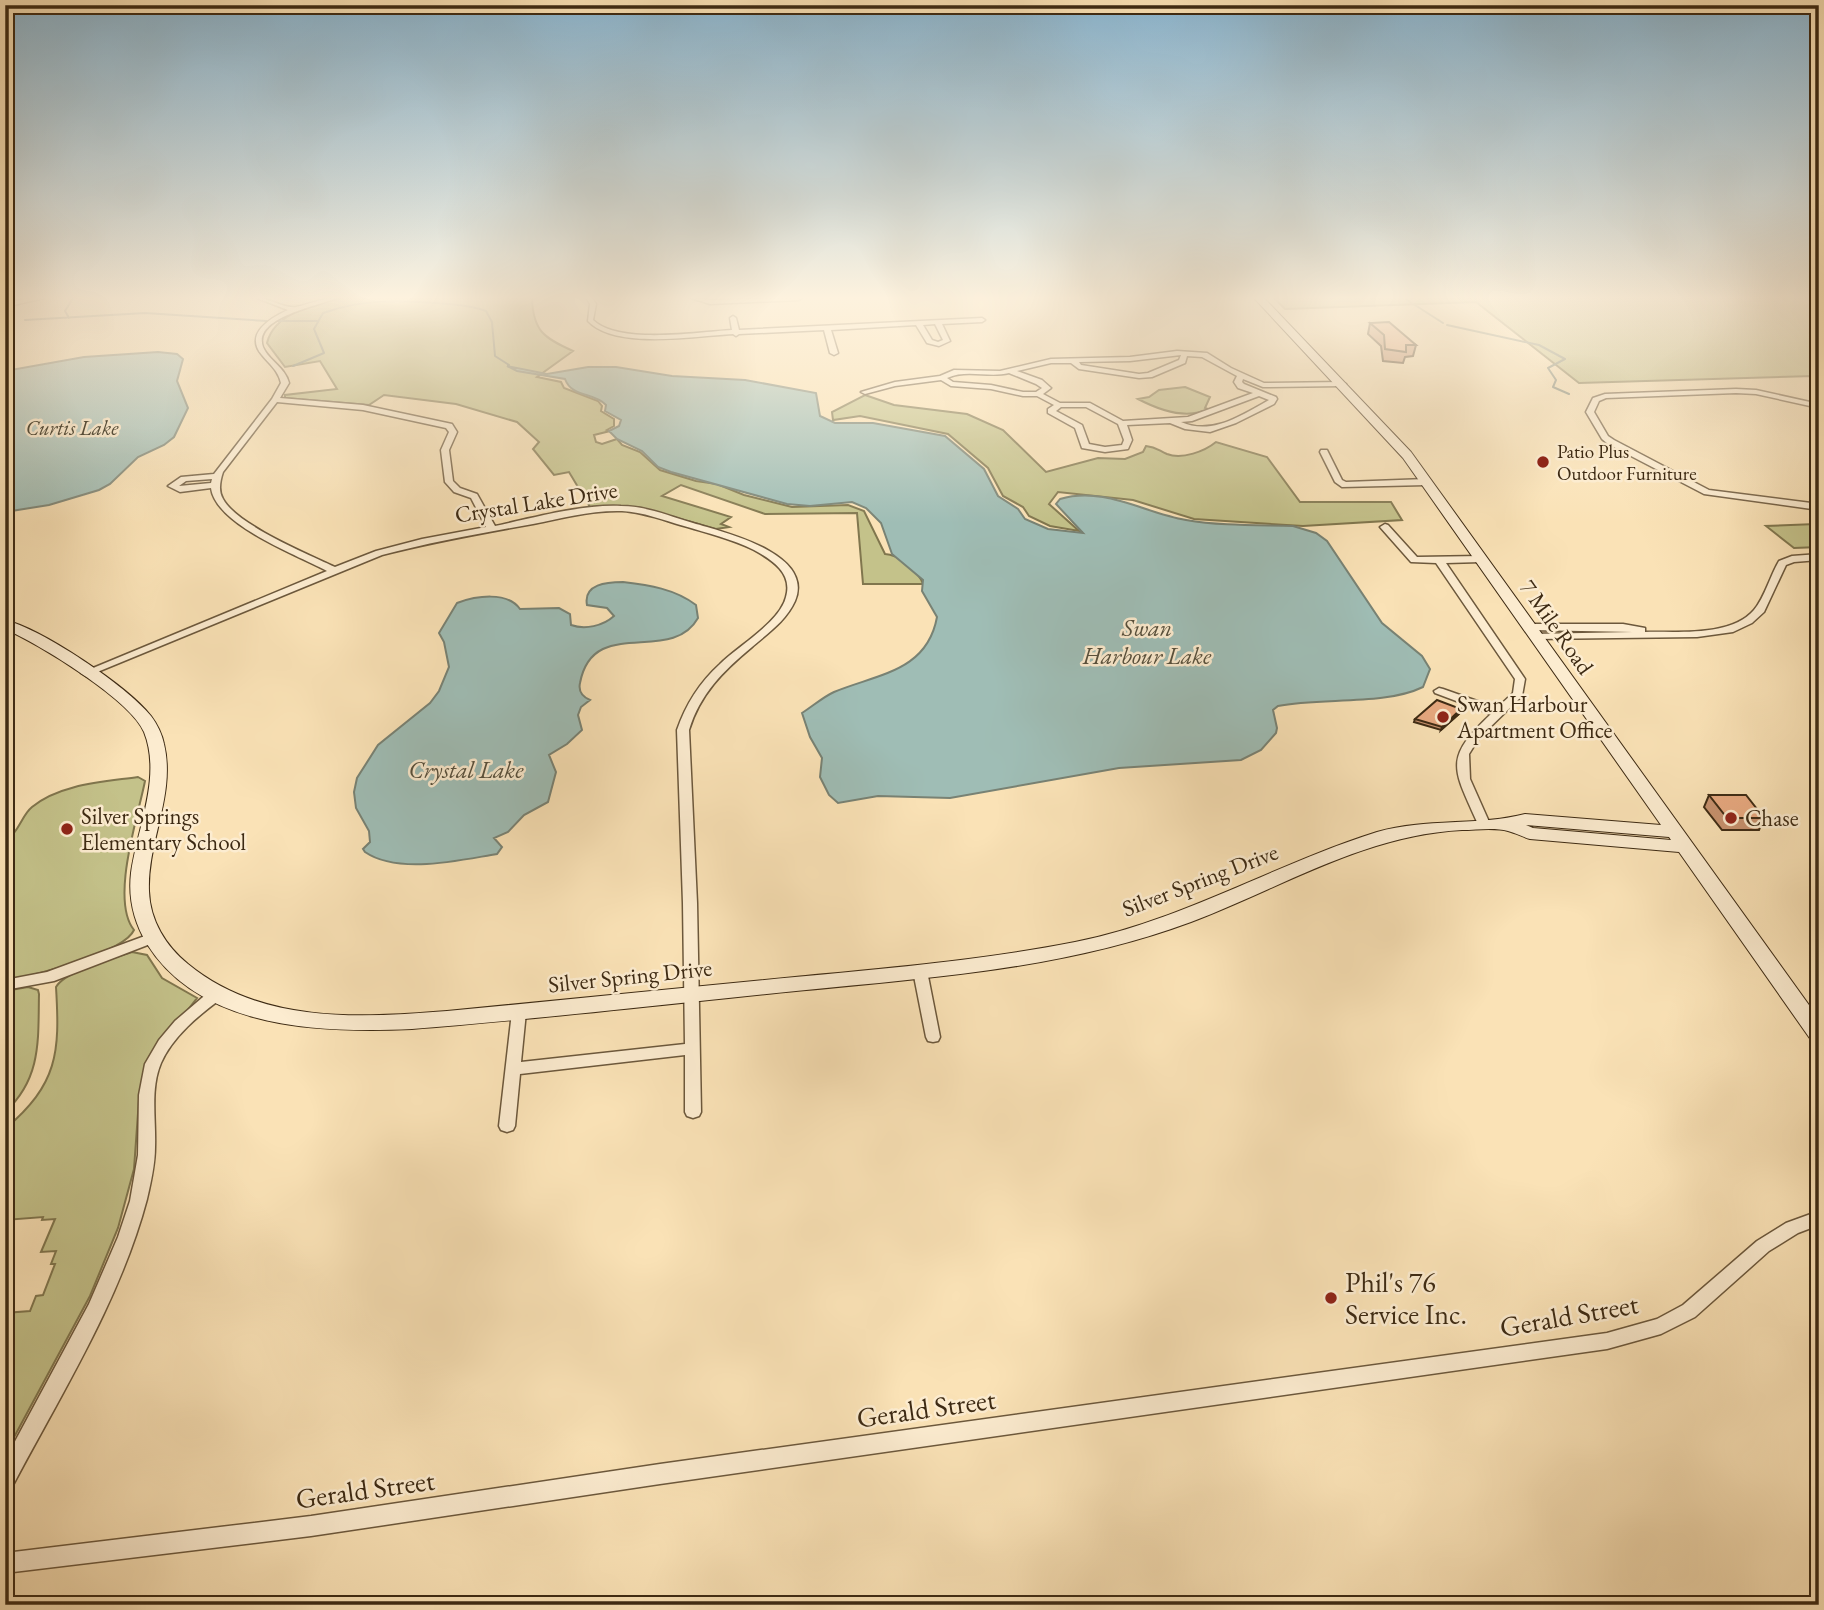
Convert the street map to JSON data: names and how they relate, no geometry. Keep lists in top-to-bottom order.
{
  "streets": {
    "street": [
      "Crystal Lake Drive",
      "7 Mile Road",
      "Silver Spring Drive",
      "Gerald Street"
    ]
  },
  "crossings": [
    ["Crystal Lake Drive", "Silver Spring Drive"],
    ["7 Mile Road", "Silver Spring Drive"]
  ],
  "water": ["Curtis Lake", "Swan Harbour Lake", "Crystal Lake"],
  "places": [
    "Patio Plus Outdoor Furniture",
    "Swan Harbour Apartment Office",
    "Chase",
    "Silver Springs Elementary School",
    "Phil's 76 Service Inc."
  ]
}
